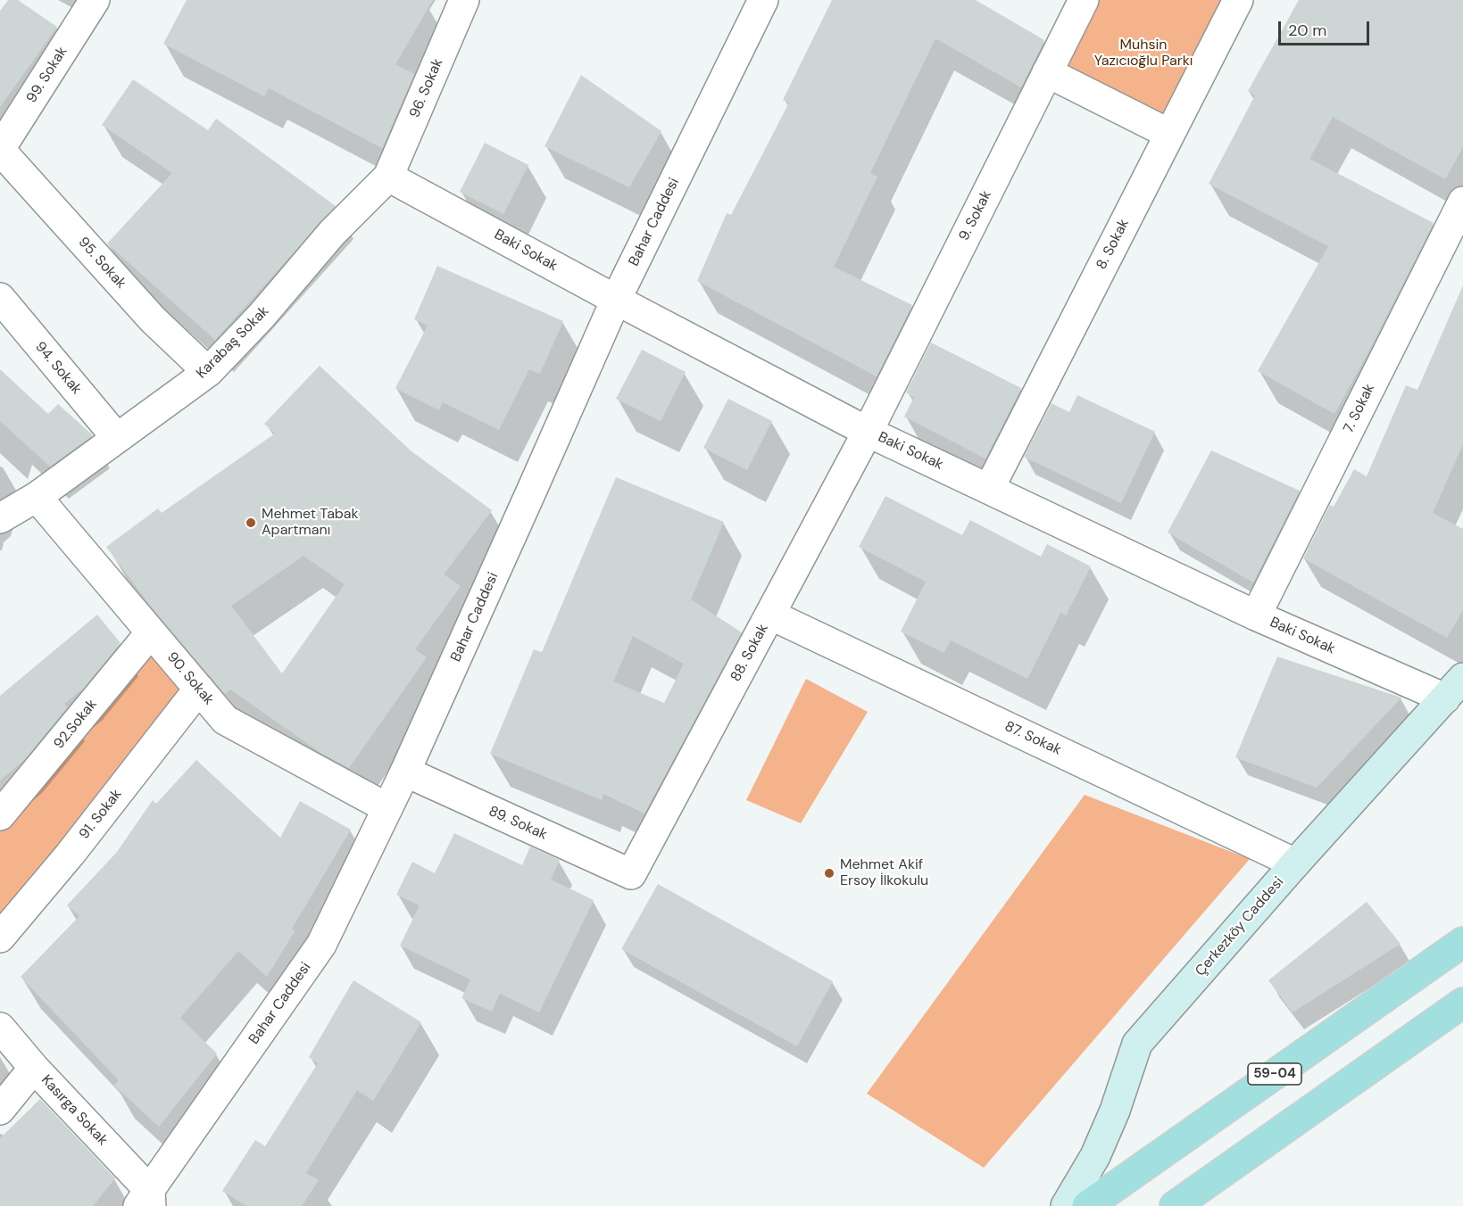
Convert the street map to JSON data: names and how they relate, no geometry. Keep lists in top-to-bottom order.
{
  "streets": {
    "main road": ["Çerkezköy Caddesi", "59-04"],
    "street": [
      "99. Sokak",
      "96. Sokak",
      "9. Sokak",
      "Bahar Caddesi",
      "8. Sokak",
      "Baki Sokak",
      "95. Sokak",
      "Karabaş Sokak",
      "94. Sokak",
      "7. Sokak",
      "88. Sokak",
      "90. Sokak",
      "92.Sokak",
      "87. Sokak",
      "91. Sokak",
      "89. Sokak",
      "Kasırga Sokak"
    ]
  },
  "crossings": [
    ["99. Sokak", "95. Sokak"],
    ["96. Sokak", "Baki Sokak"],
    ["96. Sokak", "Karabaş Sokak"],
    ["9. Sokak", "Baki Sokak"],
    ["9. Sokak", "88. Sokak"],
    ["Bahar Caddesi", "Baki Sokak"],
    ["Bahar Caddesi", "90. Sokak"],
    ["Bahar Caddesi", "89. Sokak"],
    ["Bahar Caddesi", "Kasırga Sokak"],
    ["8. Sokak", "Baki Sokak"],
    ["Baki Sokak", "Karabaş Sokak"],
    ["Baki Sokak", "7. Sokak"],
    ["Baki Sokak", "88. Sokak"],
    ["Baki Sokak", "Çerkezköy Caddesi"],
    ["95. Sokak", "Karabaş Sokak"],
    ["Karabaş Sokak", "94. Sokak"],
    ["Karabaş Sokak", "90. Sokak"],
    ["88. Sokak", "87. Sokak"],
    ["88. Sokak", "89. Sokak"],
    ["90. Sokak", "92.Sokak"],
    ["90. Sokak", "91. Sokak"],
    ["87. Sokak", "Çerkezköy Caddesi"]
  ],
  "parks": ["Muhsin Yazıcıoğlu Parkı"],
  "places": ["Mehmet Tabak Apartmanı", "Mehmet Akif Ersoy İlkokulu"],
  "scale_bar": "20 m"
}
